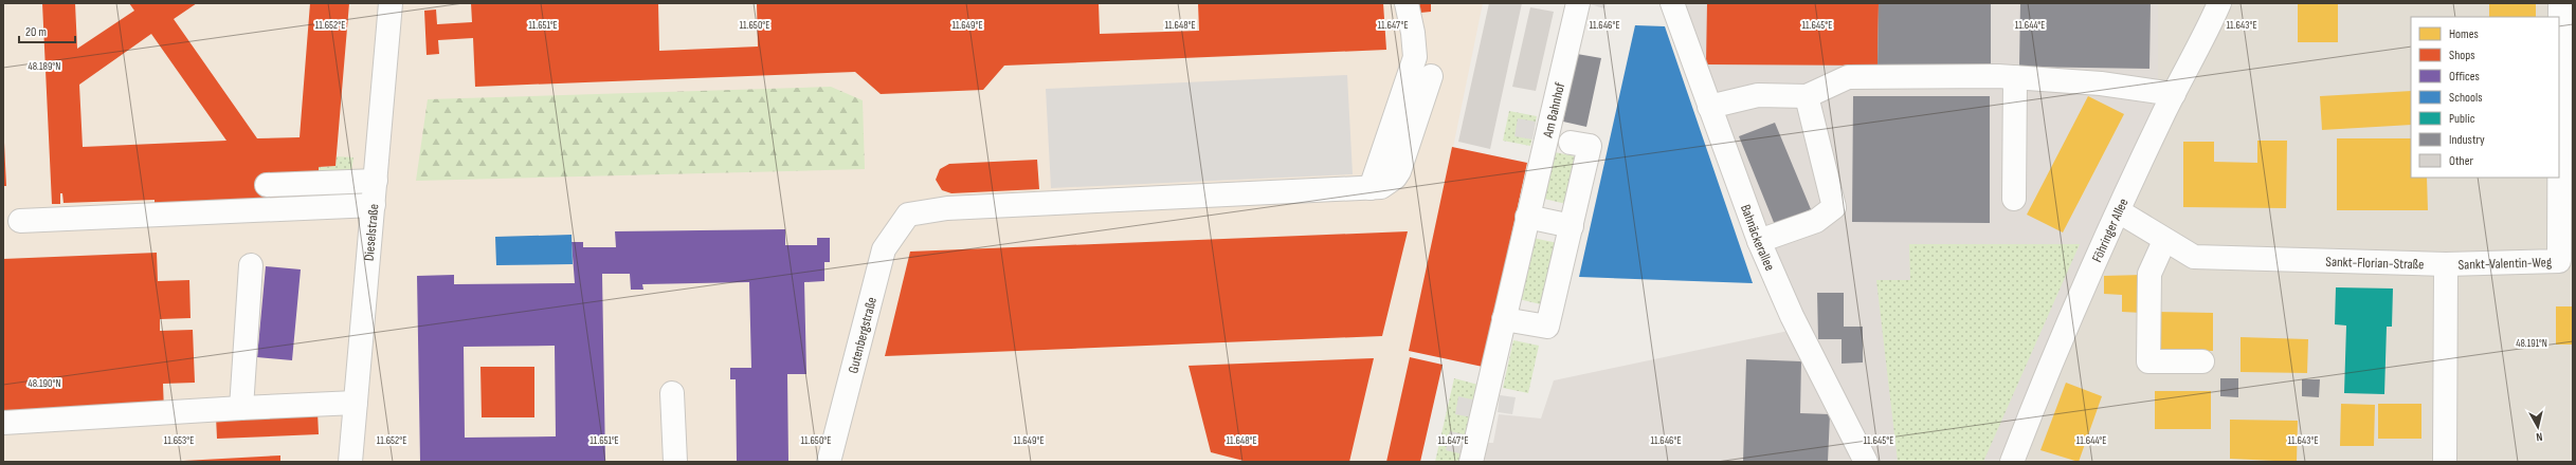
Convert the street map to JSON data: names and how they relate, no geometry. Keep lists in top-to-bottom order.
{
  "streets": {
    "street": [
      "Am Bahnhof",
      "Föhringer Allee",
      "Dieselstraße",
      "Bahnäckerallee",
      "Sankt-Florian-Straße",
      "Sankt-Valentin-Weg",
      "Gutenbergstraße"
    ]
  },
  "crossings": [
    ["Föhringer Allee", "Sankt-Florian-Straße"],
    ["Sankt-Florian-Straße", "Sankt-Valentin-Weg"]
  ],
  "legend": [
    "Homes",
    "Shops",
    "Offices",
    "Schools",
    "Public",
    "Industry",
    "Other"
  ],
  "scale_bar": "20 m",
  "north": "bottom",
  "coordinates": [
    "11.652°E",
    "11.651°E",
    "11.650°E",
    "11.649°E",
    "11.648°E",
    "11.647°E",
    "11.646°E",
    "11.645°E",
    "11.644°E",
    "11.643°E",
    "48.189°N",
    "48.191°N",
    "48.190°N",
    "11.653°E"
  ]
}
